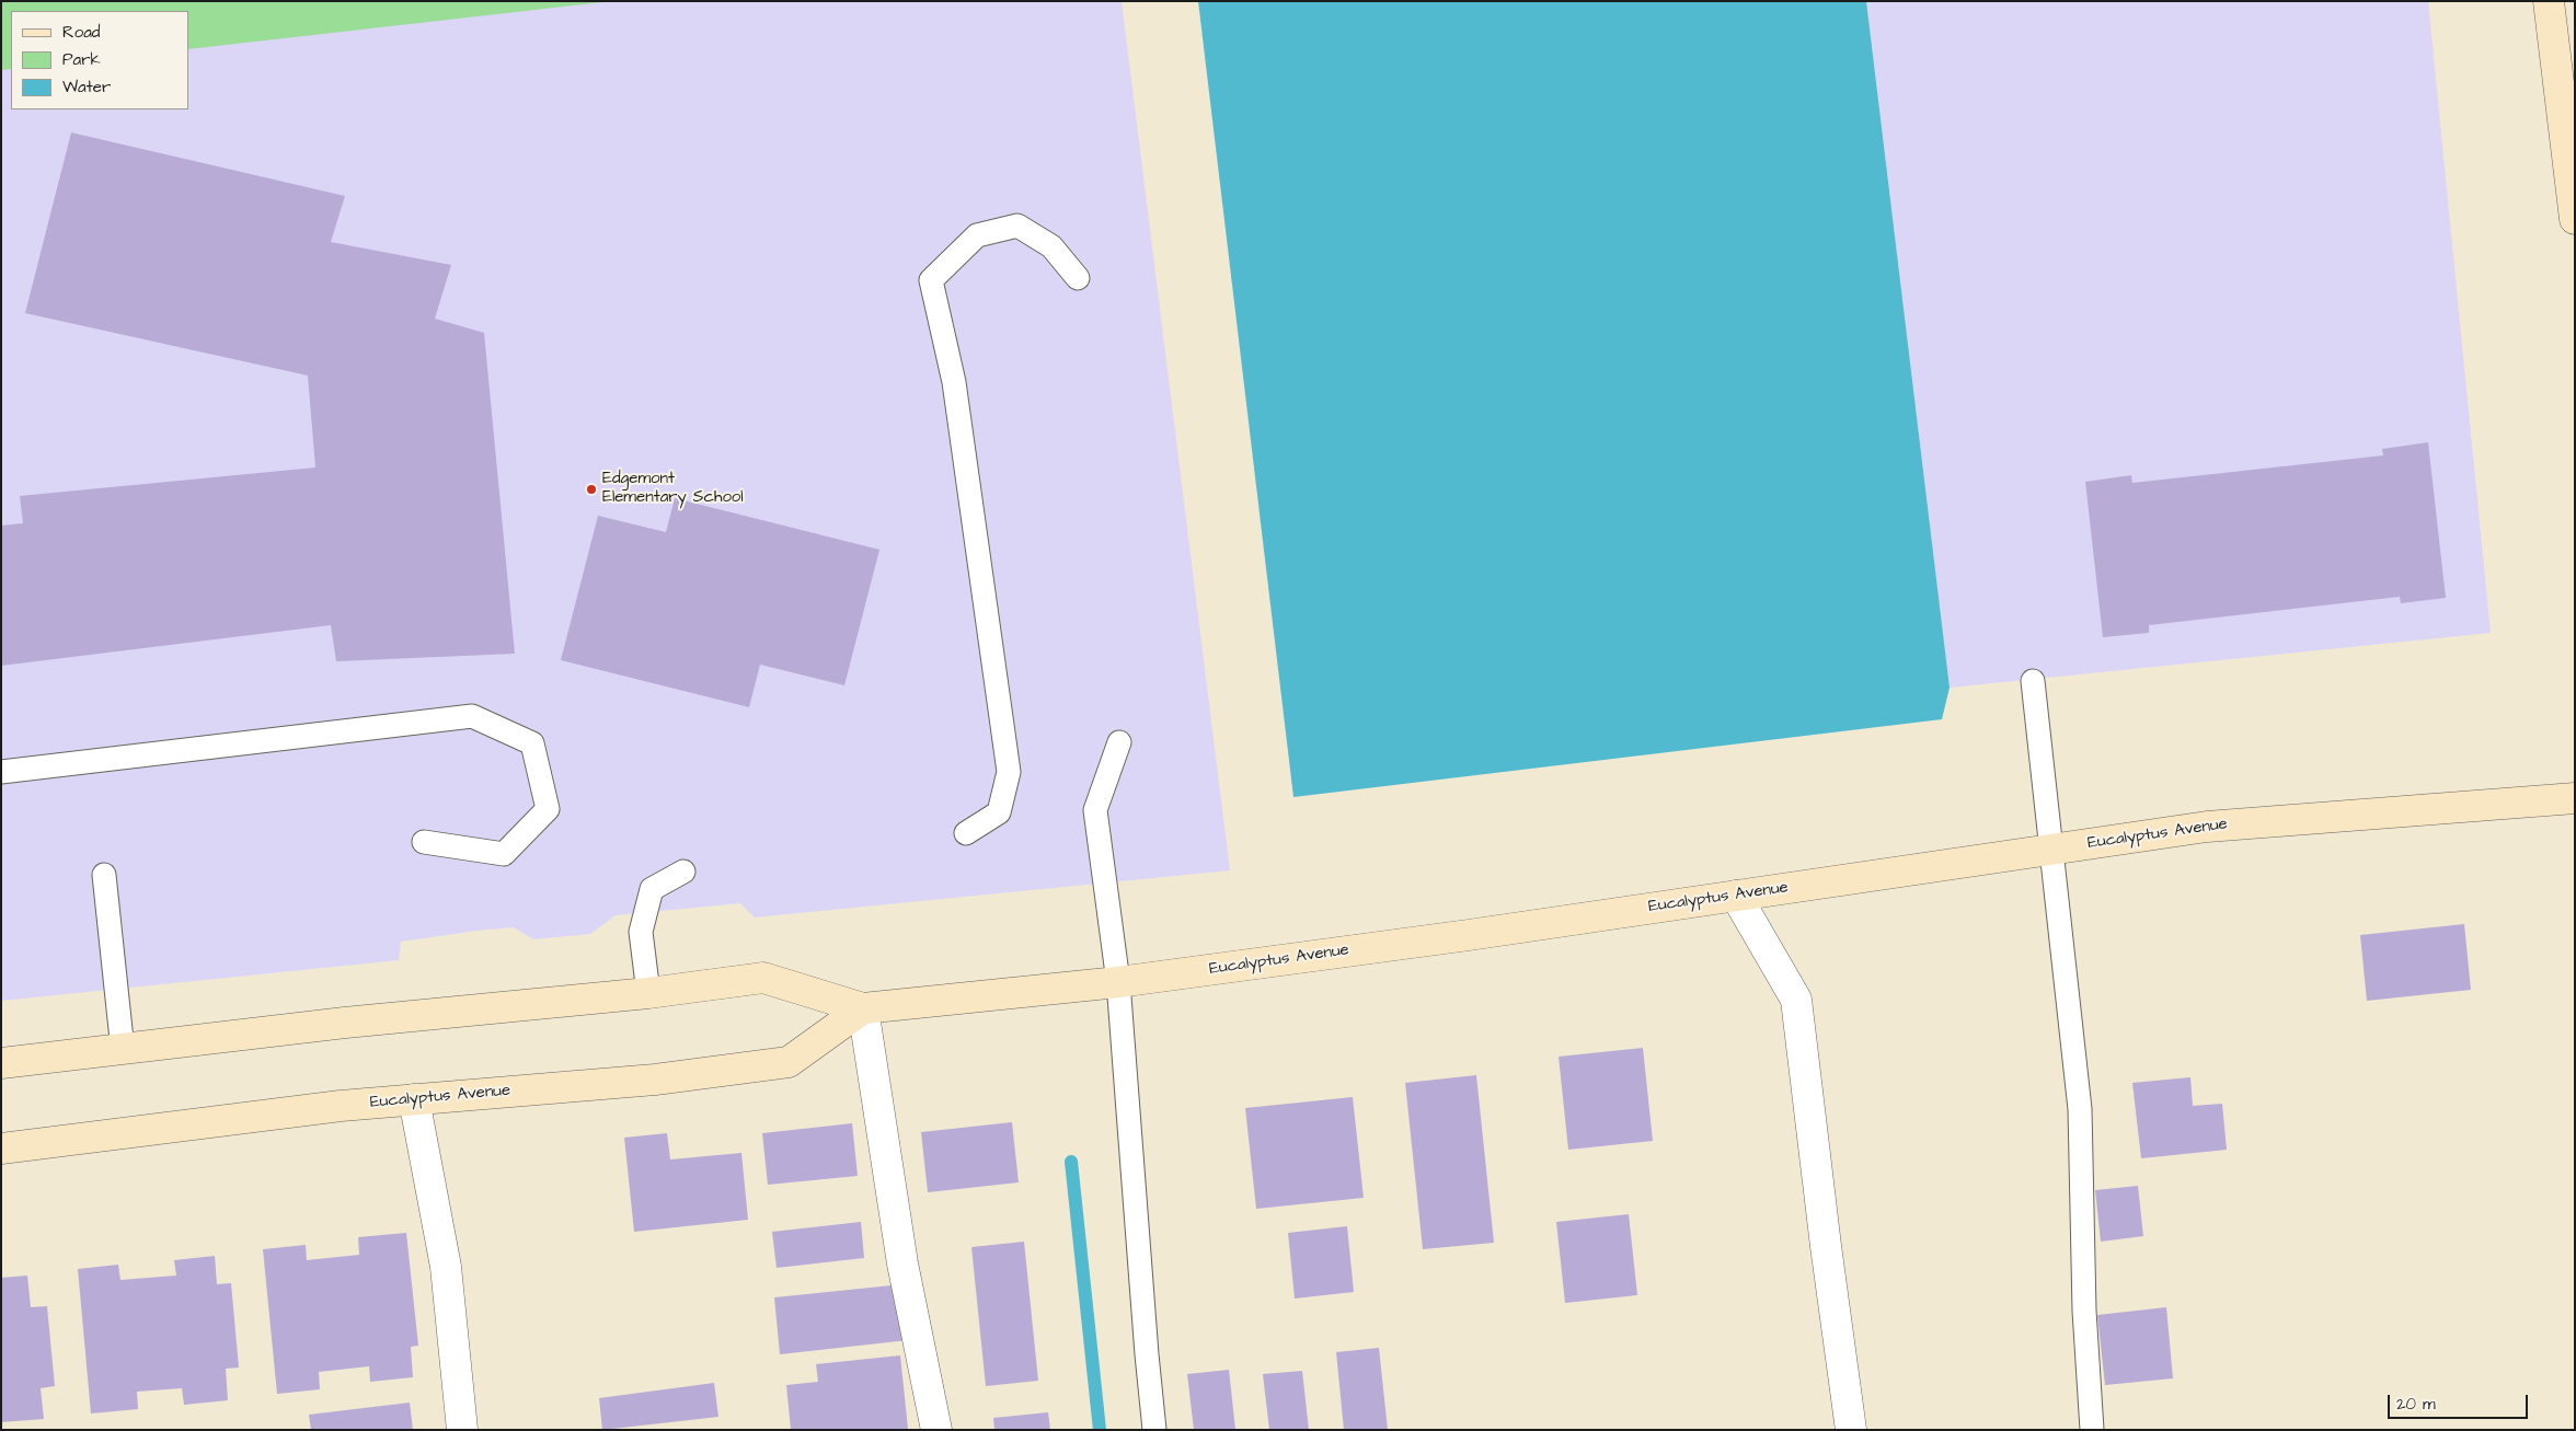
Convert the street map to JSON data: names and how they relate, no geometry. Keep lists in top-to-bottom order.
{
  "streets": {
    "main road": ["Eucalyptus Avenue"]
  },
  "places": ["Edgemont Elementary School"],
  "legend": ["Road", "Park", "Water"],
  "scale_bar": "20 m"
}
